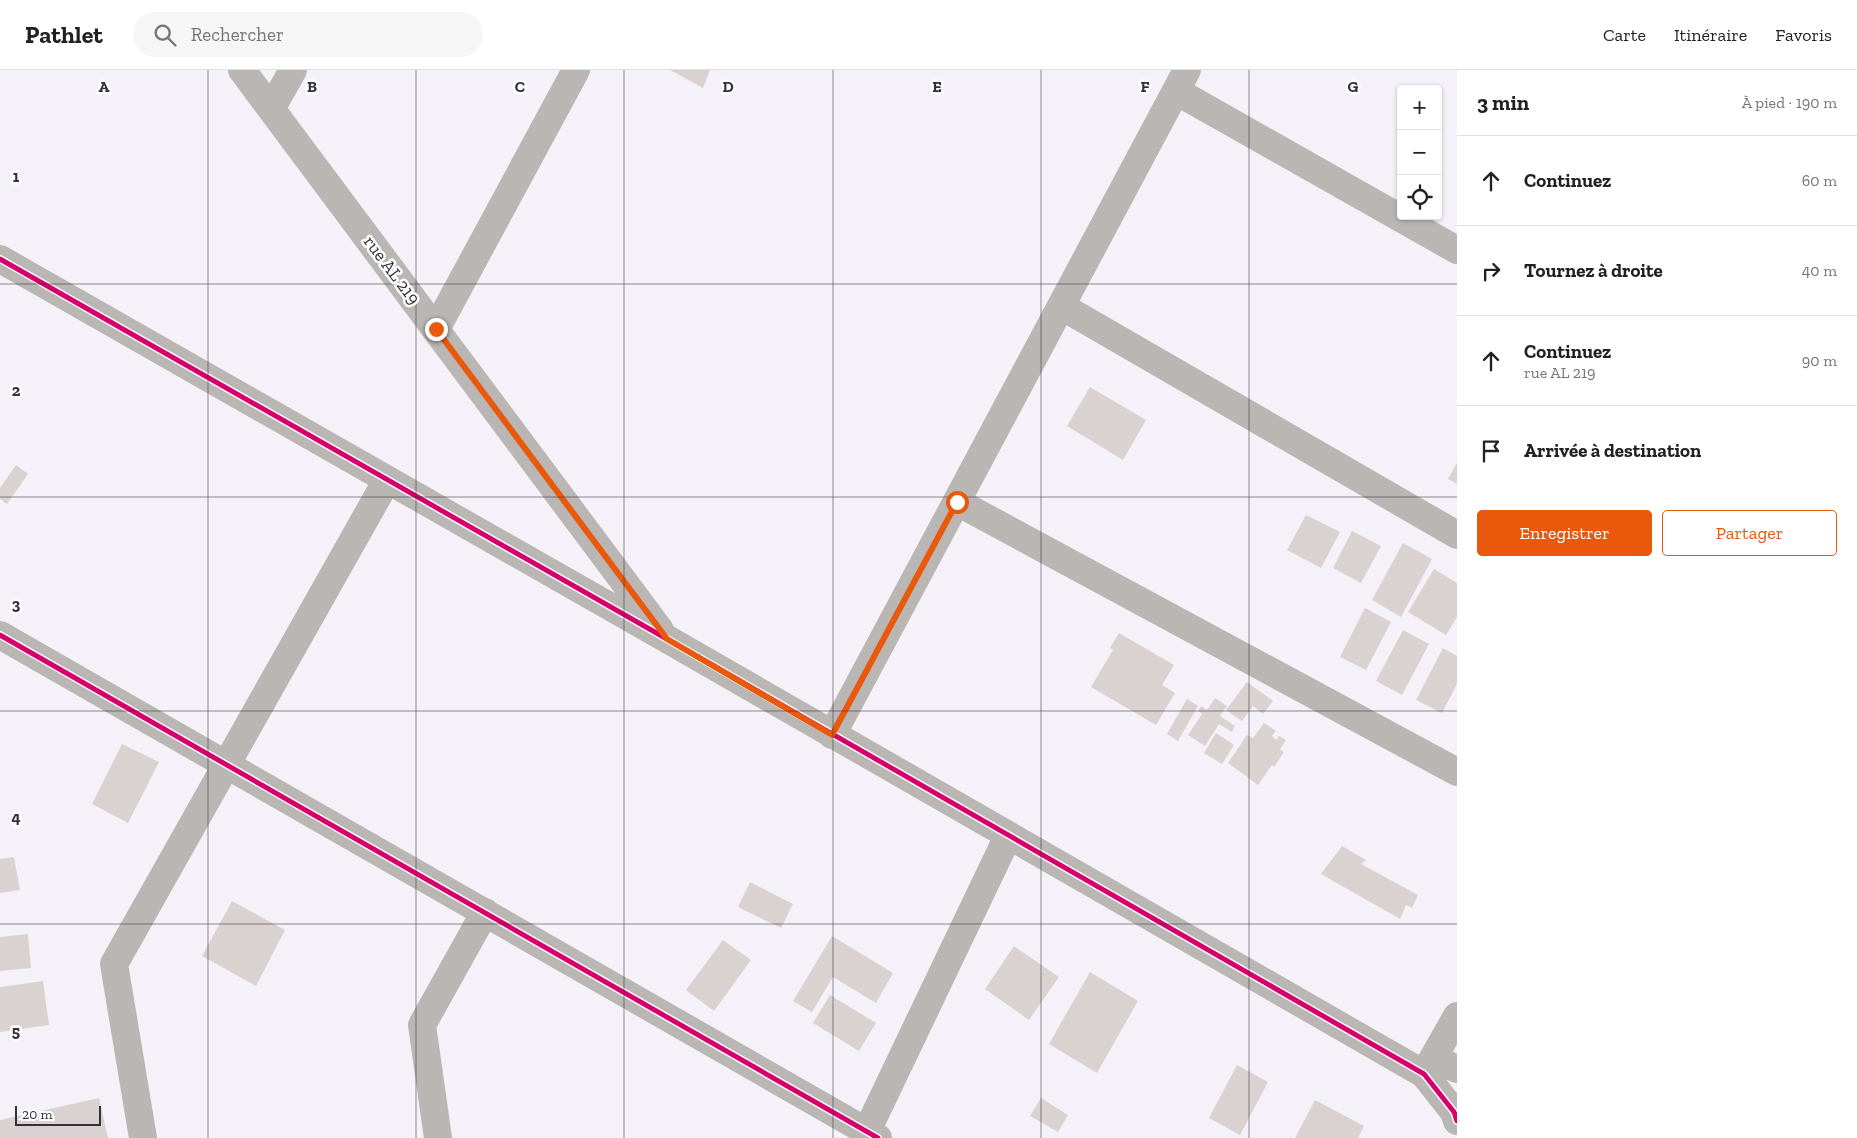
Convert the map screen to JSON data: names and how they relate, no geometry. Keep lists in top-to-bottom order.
{
  "streets": {
    "street": ["rue AL 219"]
  },
  "scale_bar": "20 m",
  "page": {
    "header": "Pathlet",
    "search": "Rechercher",
    "nav": ["Carte", "Itinéraire", "Favoris"],
    "heading": ["3 min", "À pied · 190 m"],
    "map_buttons": ["+", "−"],
    "list": [
      ["Continuez", "60 m"],
      ["Tournez à droite", "40 m"],
      ["Continuez", "rue AL 219", "90 m"],
      "Arrivée à destination"
    ],
    "buttons": ["Enregistrer", "Partager"],
    "scale": "20 m"
  },
  "grid": {
    "columns": [
      "A",
      "B",
      "C",
      "D",
      "E",
      "F",
      "G"
    ],
    "rows": [
      "1",
      "2",
      "3",
      "4",
      "5"
    ]
  }
}
